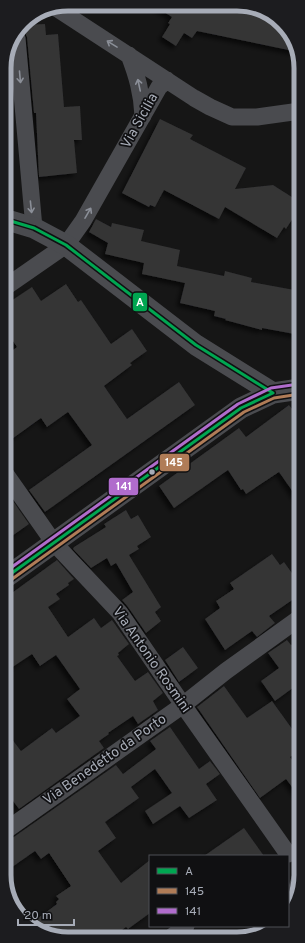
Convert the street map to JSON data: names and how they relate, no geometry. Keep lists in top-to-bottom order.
{
  "streets": {
    "street": ["Via Sicilia", "Via Antonio Rosmini", "Via Benedetto da Porto"]
  },
  "crossings": [
    ["Via Antonio Rosmini", "Via Benedetto da Porto"]
  ],
  "one_way": ["Via Sicilia"],
  "lines": ["transit line A", "transit line 141", "transit line 145"],
  "legend": ["A", "145", "141"],
  "scale_bar": "20 m"
}
